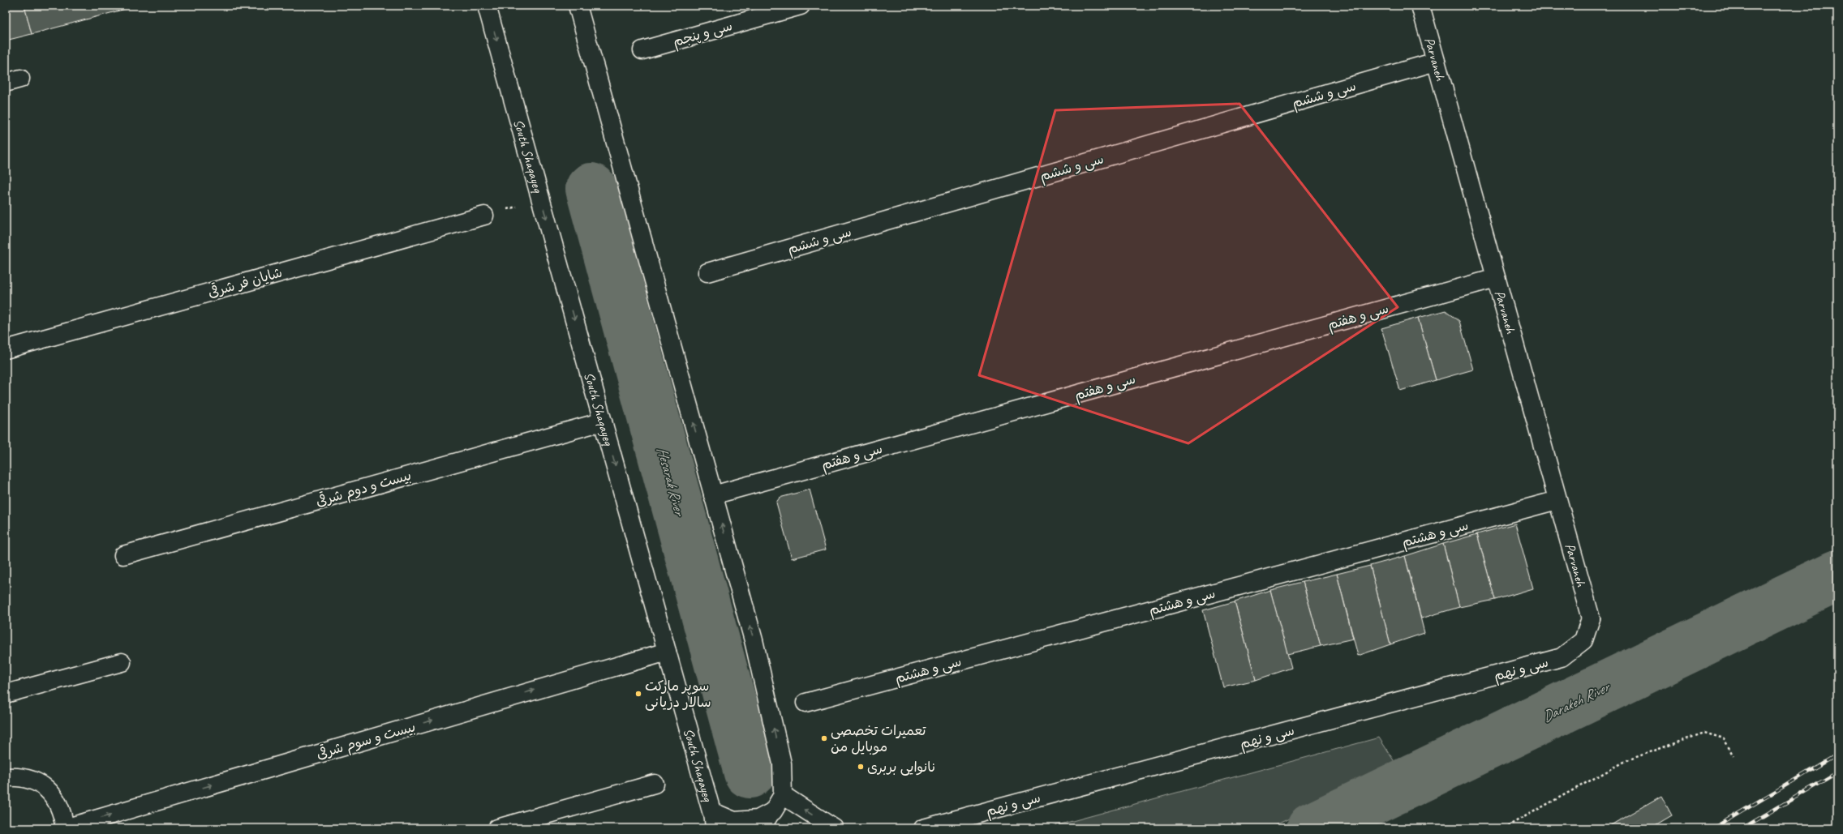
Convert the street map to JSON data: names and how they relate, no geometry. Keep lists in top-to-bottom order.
{
  "streets": {
    "street": [
      "سی و پنجم",
      "Parvaneh",
      "سی و ششم",
      "South Shaqayeq",
      "شایان فر شرقی",
      "سی و هفتم",
      "بیست و دوم شرقی",
      "سی و هشتم",
      "سی و نهم",
      "بیست و سوم شرقی"
    ]
  },
  "crossings": [
    ["Parvaneh", "سی و ششم"],
    ["Parvaneh", "سی و هفتم"],
    ["Parvaneh", "سی و هشتم"],
    ["Parvaneh", "سی و نهم"],
    ["South Shaqayeq", "بیست و دوم شرقی"],
    ["South Shaqayeq", "بیست و سوم شرقی"]
  ],
  "water": ["Hesarak River", "Darakeh River"],
  "places": ["سوپر مارکت سالار دریانی", "تعمیرات تخصصی موبایل من", "نانوایی بربری"]
}
